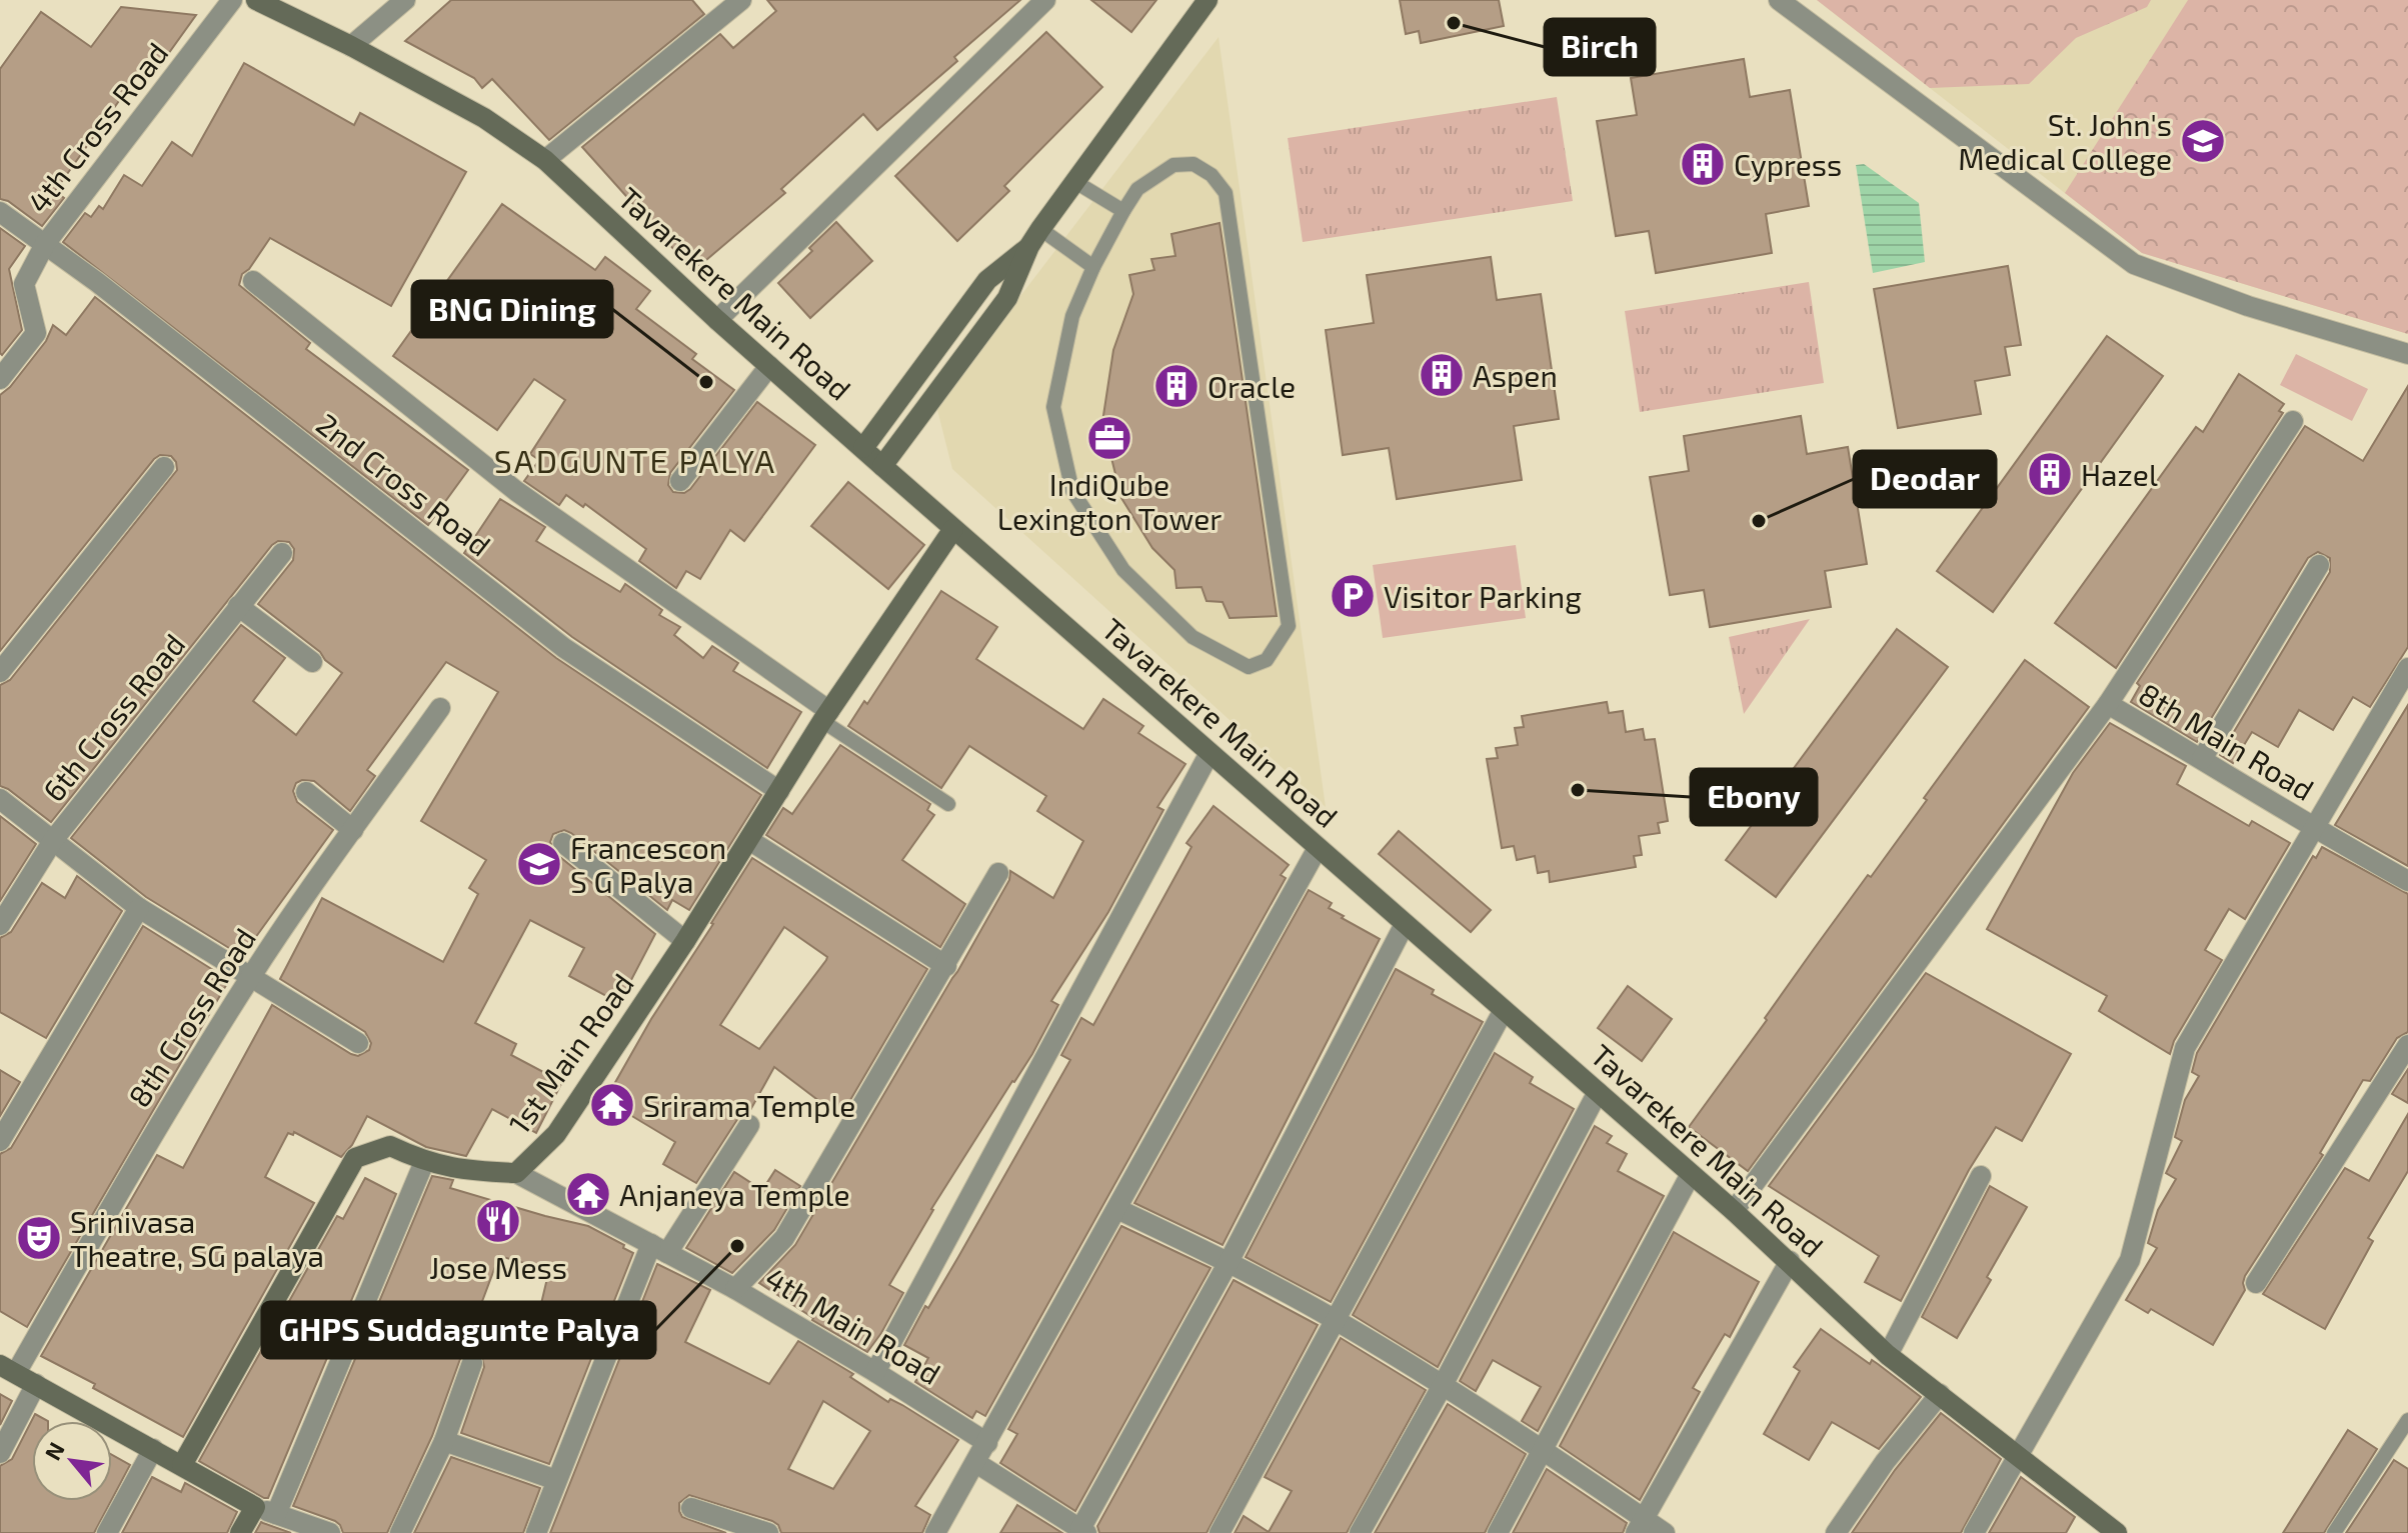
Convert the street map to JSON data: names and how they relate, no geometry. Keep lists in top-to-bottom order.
{
  "streets": {
    "main road": ["Tavarekere Main Road", "1st Main Road"],
    "street": [
      "4th Cross Road",
      "2nd Cross Road",
      "6th Cross Road",
      "8th Main Road",
      "8th Cross Road",
      "4th Main Road"
    ]
  },
  "crossings": [
    ["4th Cross Road", "2nd Cross Road"],
    ["Tavarekere Main Road", "1st Main Road"],
    ["2nd Cross Road", "1st Main Road"],
    ["1st Main Road", "4th Main Road"]
  ],
  "districts": ["SADGUNTE PALYA"],
  "places": {
    "other": [
      "Birch",
      "BNG Dining",
      "Deodar",
      "Ebony",
      "GHPS Suddagunte Palya"
    ],
    "school or university": ["St. John's Medical College", "Francescon S G Palya"],
    "building": [
      "Cypress",
      "Aspen",
      "Oracle",
      "Hazel"
    ],
    "office": ["IndiQube Lexington Tower"],
    "parking": ["Visitor Parking"],
    "temple": ["Srirama Temple", "Anjaneya Temple"],
    "restaurant": ["Jose Mess"],
    "theatre": ["Srinivasa Theatre, SG palaya"]
  },
  "north": "top left"
}
